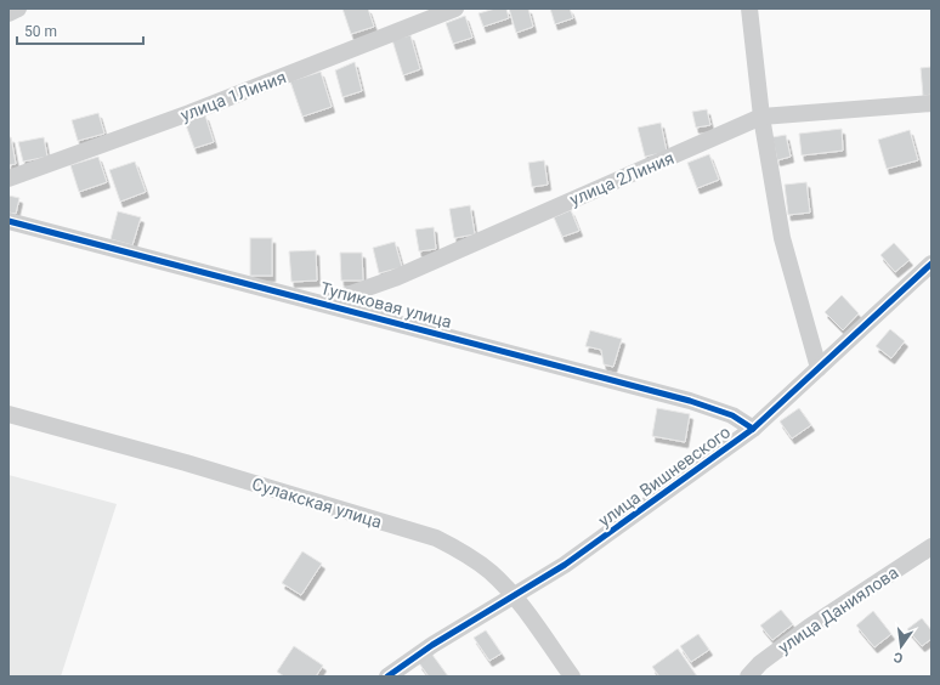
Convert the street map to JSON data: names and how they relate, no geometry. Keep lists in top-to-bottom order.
{
  "streets": {
    "street": [
      "улица 1Линия",
      "улица 2Линия",
      "Тупиковая улица",
      "улица Вишневского",
      "Сулакская улица",
      "улица Даниялова"
    ]
  },
  "crossings": [
    ["улица 2Линия", "Тупиковая улица"],
    ["Тупиковая улица", "улица Вишневского"],
    ["улица Вишневского", "Сулакская улица"]
  ],
  "scale_bar": "50 m",
  "north": "bottom"
}
